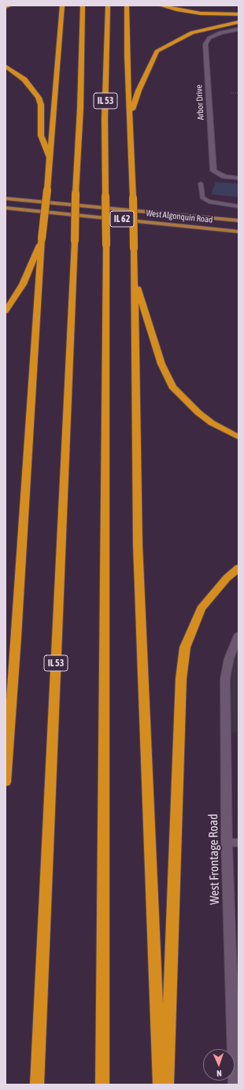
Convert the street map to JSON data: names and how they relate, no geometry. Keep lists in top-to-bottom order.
{
  "streets": {
    "highway": ["IL 53"],
    "main road": ["West Algonquin Road", "IL 62"],
    "street": ["Arbor Drive", "West Frontage Road"]
  },
  "north": "bottom"
}
